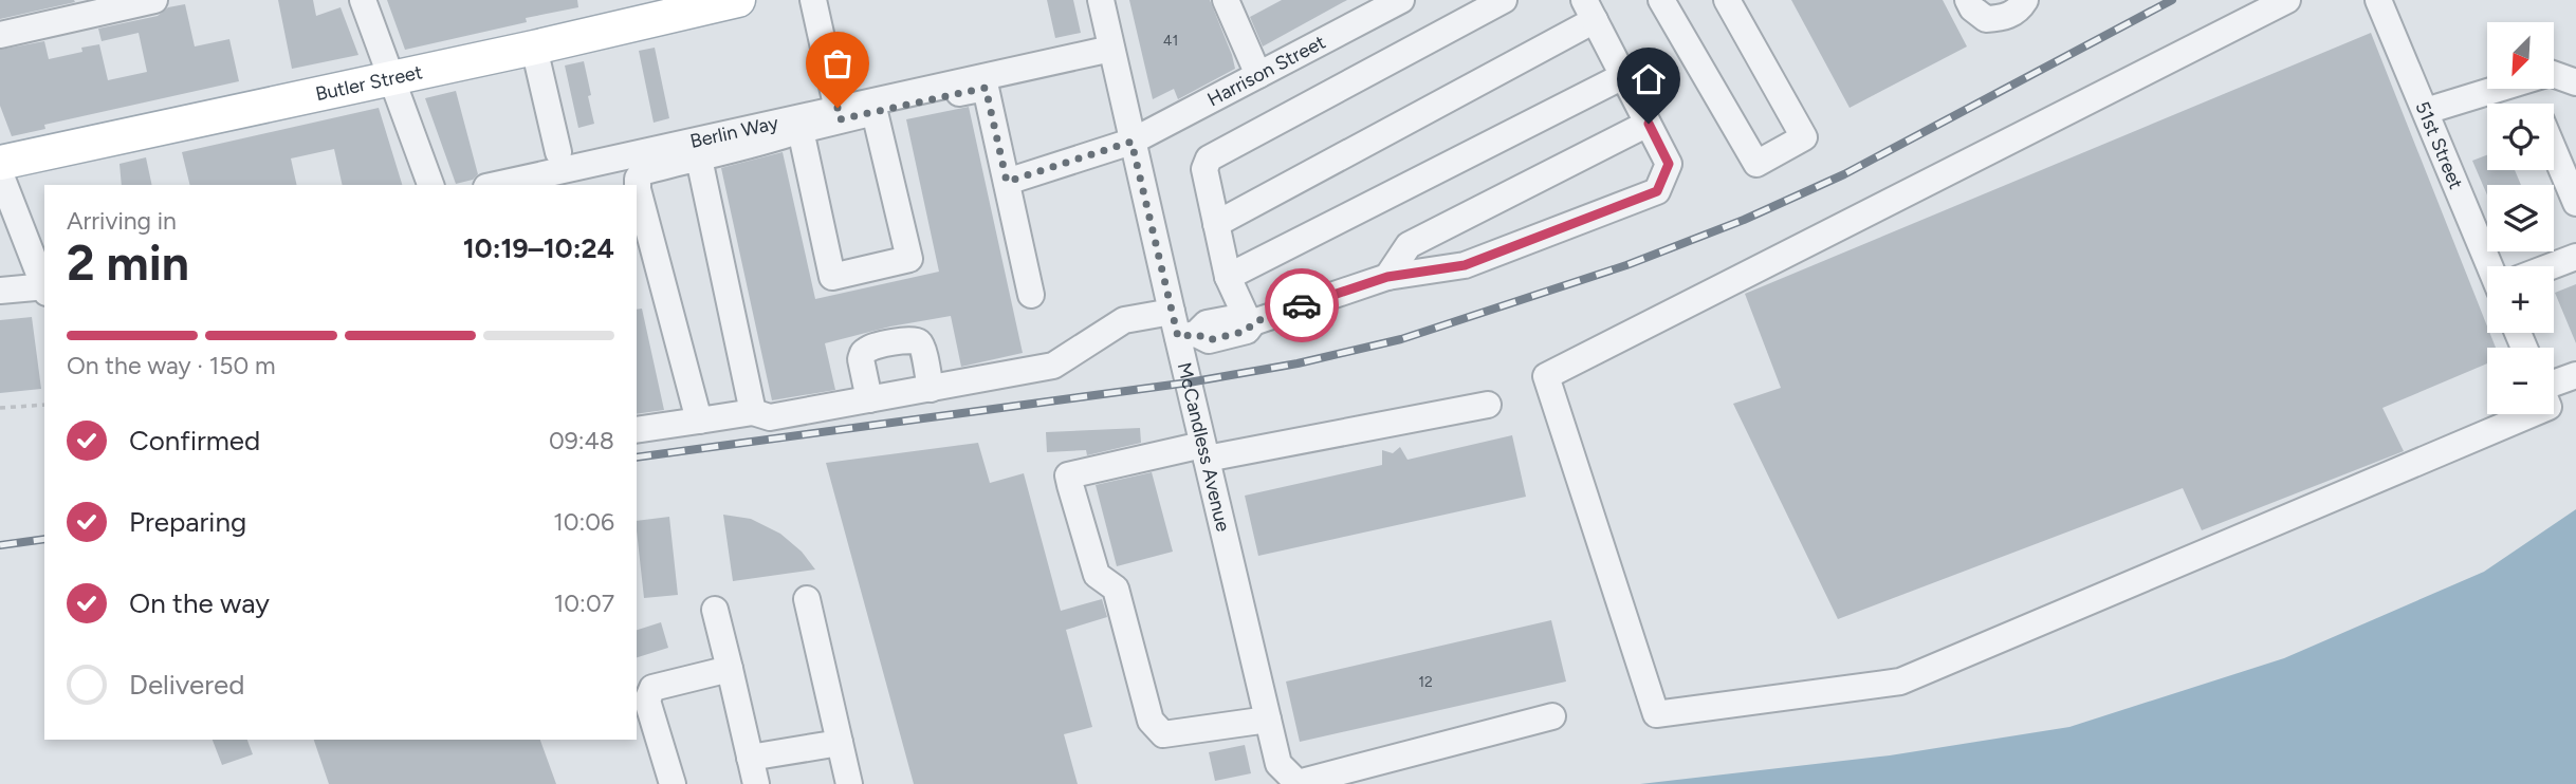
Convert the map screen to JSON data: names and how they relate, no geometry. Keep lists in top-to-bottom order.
{
  "streets": {
    "main road": ["Butler Street"],
    "street": [
      "Harrison Street",
      "Berlin Way",
      "51st Street",
      "McCandless Avenue"
    ]
  },
  "crossings": [
    ["Harrison Street", "McCandless Avenue"],
    ["Berlin Way", "McCandless Avenue"]
  ],
  "house_numbers": ["41", "12"],
  "north": "bottom left",
  "page": {
    "map_buttons": ["+", "−"],
    "heading": ["2 min", "Arriving in", "10:19–10:24"],
    "bar": "On the way · 150 m",
    "list": [
      ["Confirmed", "09:48"],
      ["Preparing", "10:06"],
      ["On the way", "10:07"],
      "Delivered"
    ]
  }
}
